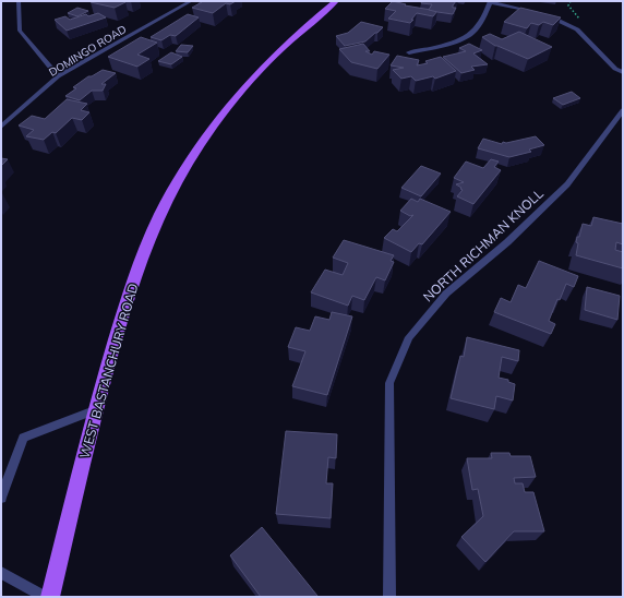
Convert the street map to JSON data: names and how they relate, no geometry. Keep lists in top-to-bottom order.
{
  "streets": {
    "main road": ["WEST BASTANCHURY ROAD"],
    "street": ["DOMINGO ROAD", "NORTH RICHMAN KNOLL"]
  }
}
